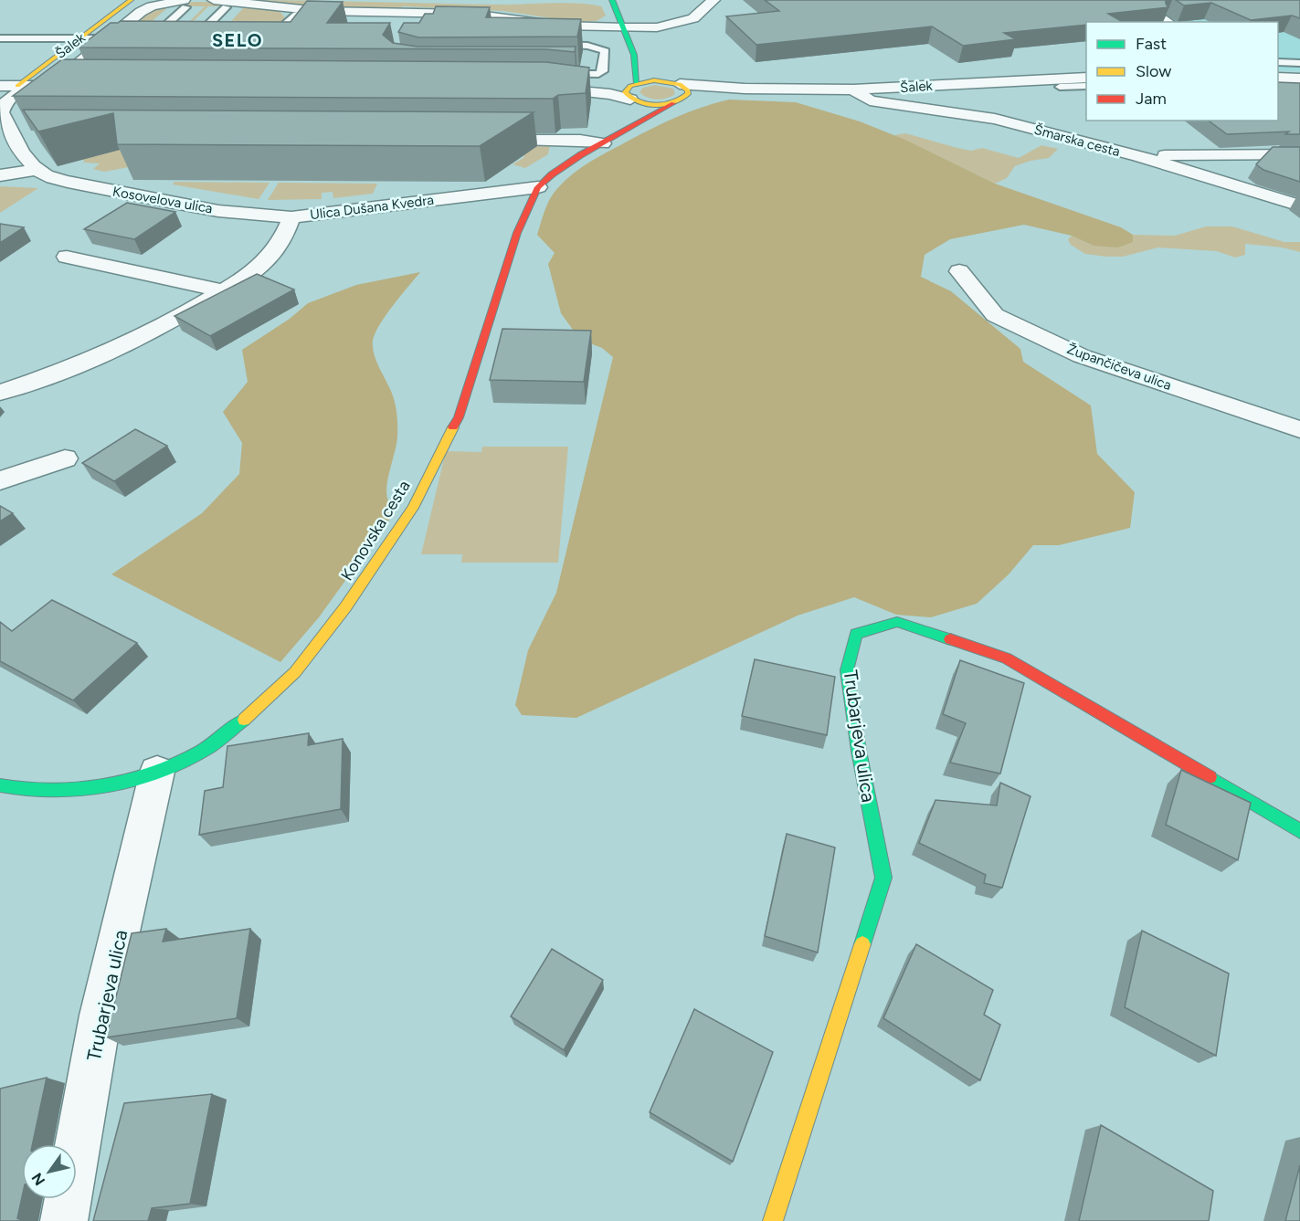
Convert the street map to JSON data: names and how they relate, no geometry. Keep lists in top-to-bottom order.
{
  "streets": {
    "street": [
      "Šalek",
      "Šmarska cesta",
      "Kosovelova ulica",
      "Ulica Dušana Kvedra",
      "Župančičeva ulica",
      "Konovska cesta",
      "Trubarjeva ulica"
    ]
  },
  "crossings": [
    ["Šalek", "Šmarska cesta"],
    ["Kosovelova ulica", "Ulica Dušana Kvedra"],
    ["Ulica Dušana Kvedra", "Konovska cesta"],
    ["Konovska cesta", "Trubarjeva ulica"]
  ],
  "districts": ["SELO"],
  "legend": ["Fast", "Slow", "Jam"],
  "north": "bottom left"
}
